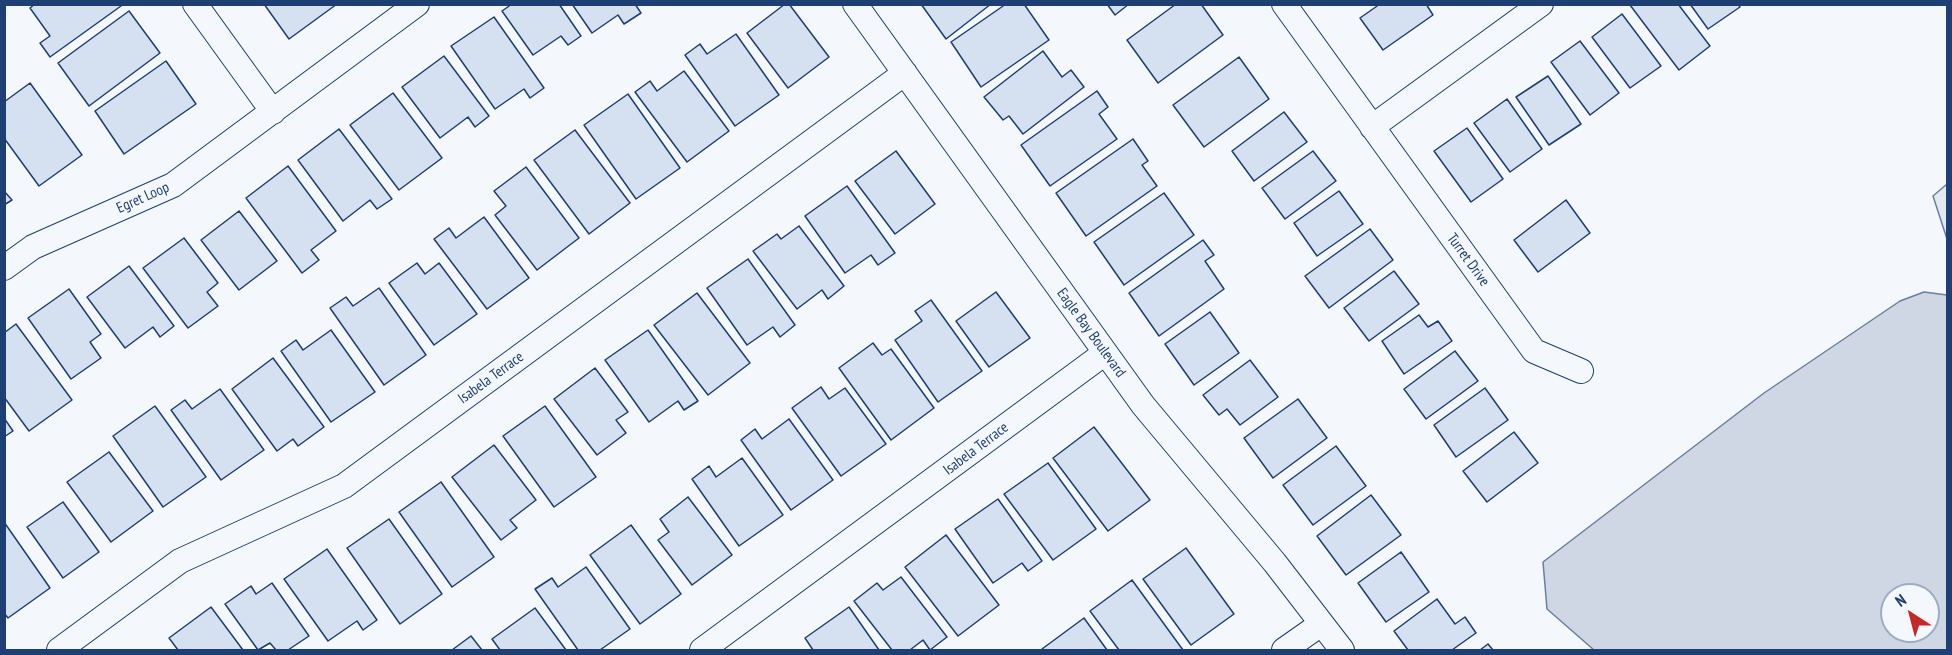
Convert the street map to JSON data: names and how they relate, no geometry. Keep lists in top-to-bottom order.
{
  "streets": {
    "street": [
      "Egret Loop",
      "Turret Drive",
      "Eagle Bay Boulevard",
      "Isabela Terrace"
    ]
  },
  "crossings": [
    ["Eagle Bay Boulevard", "Isabela Terrace"]
  ],
  "north": "top left"
}
